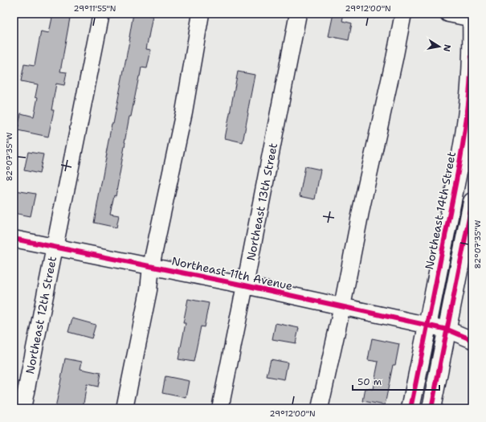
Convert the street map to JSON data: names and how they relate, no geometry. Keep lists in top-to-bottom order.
{
  "streets": {
    "main road": ["Northeast 14th Street"],
    "street": ["Northeast 13th Street", "Northeast 11th Avenue", "Northeast 12th Street"]
  },
  "crossings": [
    ["Northeast 13th Street", "Northeast 11th Avenue"],
    ["Northeast 14th Street", "Northeast 11th Avenue"],
    ["Northeast 11th Avenue", "Northeast 12th Street"]
  ],
  "scale_bar": "50 m",
  "north": "right",
  "coordinates": ["29°11'55\"N", "29°12'00\"N", "82°07'35\"W"]
}
